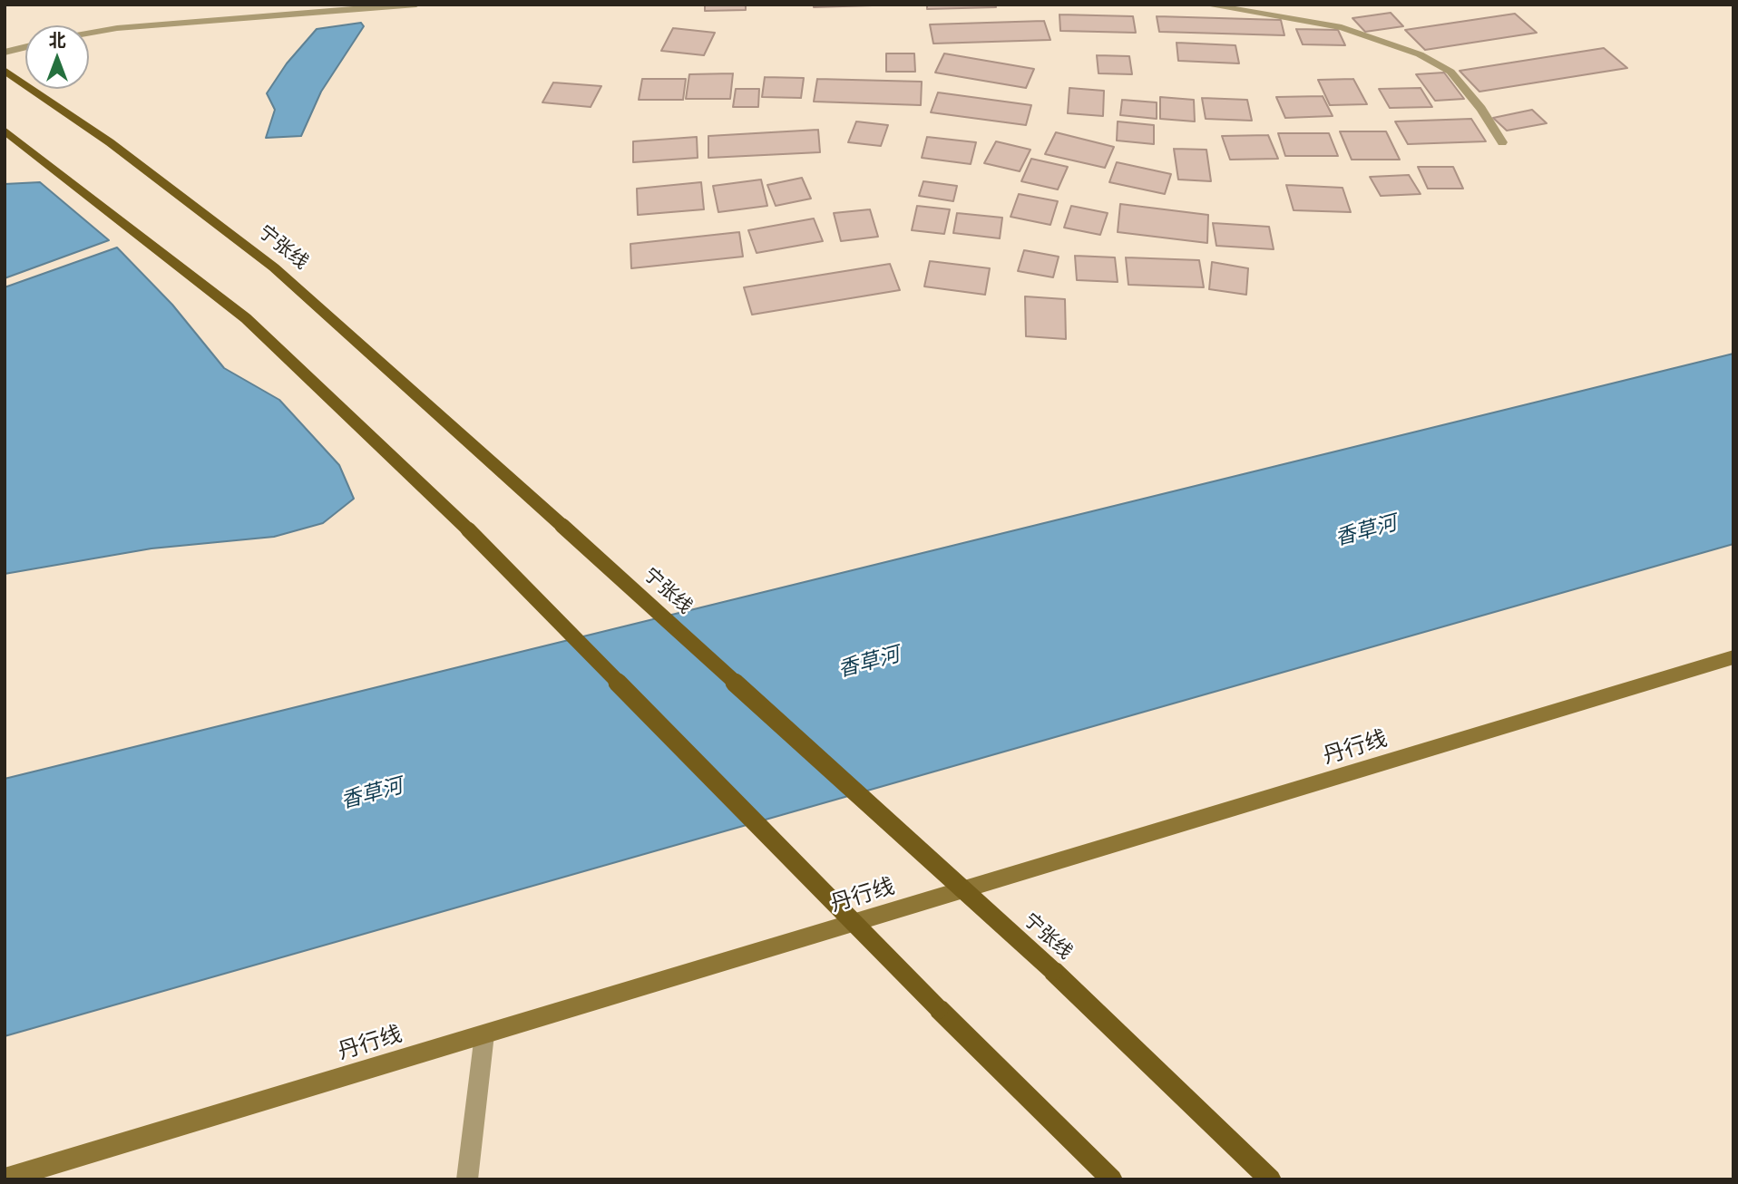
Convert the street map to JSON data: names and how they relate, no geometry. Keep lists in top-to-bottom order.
{
  "streets": {
    "main road": ["宁张线", "丹行线"]
  },
  "water": ["香草河"],
  "north": "top"
}
